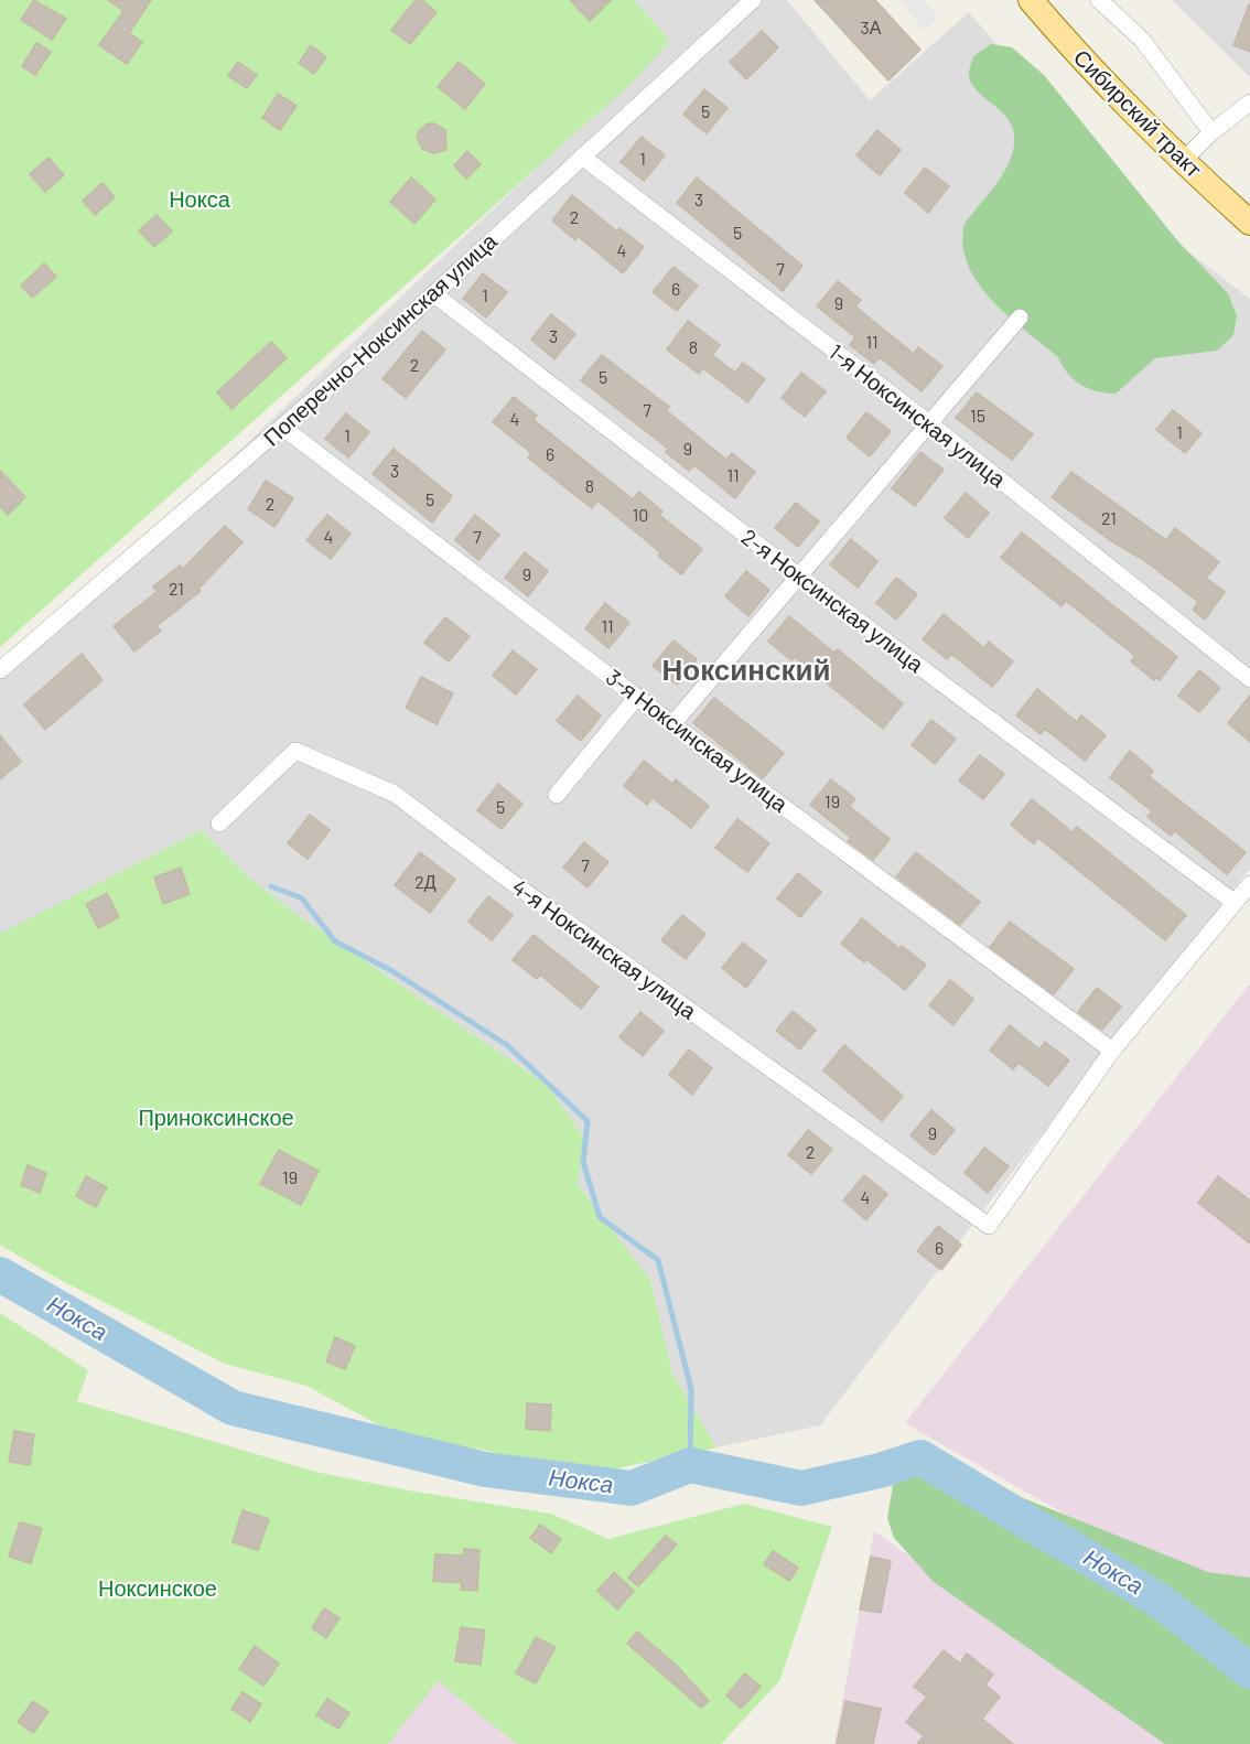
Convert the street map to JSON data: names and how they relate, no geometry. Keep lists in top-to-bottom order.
{
  "streets": {
    "main road": ["Сибирский тракт"],
    "street": [
      "Поперечно-Ноксинская улица",
      "1-я Ноксинская улица",
      "2-я Ноксинская улица",
      "3-я Ноксинская улица",
      "4-я Ноксинская улица"
    ]
  },
  "crossings": [
    ["Поперечно-Ноксинская улица", "1-я Ноксинская улица"],
    ["Поперечно-Ноксинская улица", "2-я Ноксинская улица"],
    ["Поперечно-Ноксинская улица", "3-я Ноксинская улица"],
    ["3-я Ноксинская улица", "4-я Ноксинская улица"]
  ],
  "districts": ["Ноксинский"],
  "water": ["Нокса"],
  "parks": ["Нокса", "Приноксинское", "Ноксинское"],
  "house_numbers": [
    "3А",
    "5",
    "1",
    "3",
    "2",
    "5",
    "4",
    "7",
    "6",
    "1",
    "9",
    "3",
    "11",
    "8",
    "2",
    "5",
    "7",
    "15",
    "4",
    "1",
    "1",
    "9",
    "6",
    "3",
    "11",
    "8",
    "5",
    "2",
    "10",
    "21",
    "4",
    "7",
    "9",
    "21",
    "11",
    "19",
    "5",
    "7",
    "2Д",
    "9",
    "2",
    "19",
    "4",
    "6"
  ]
}
